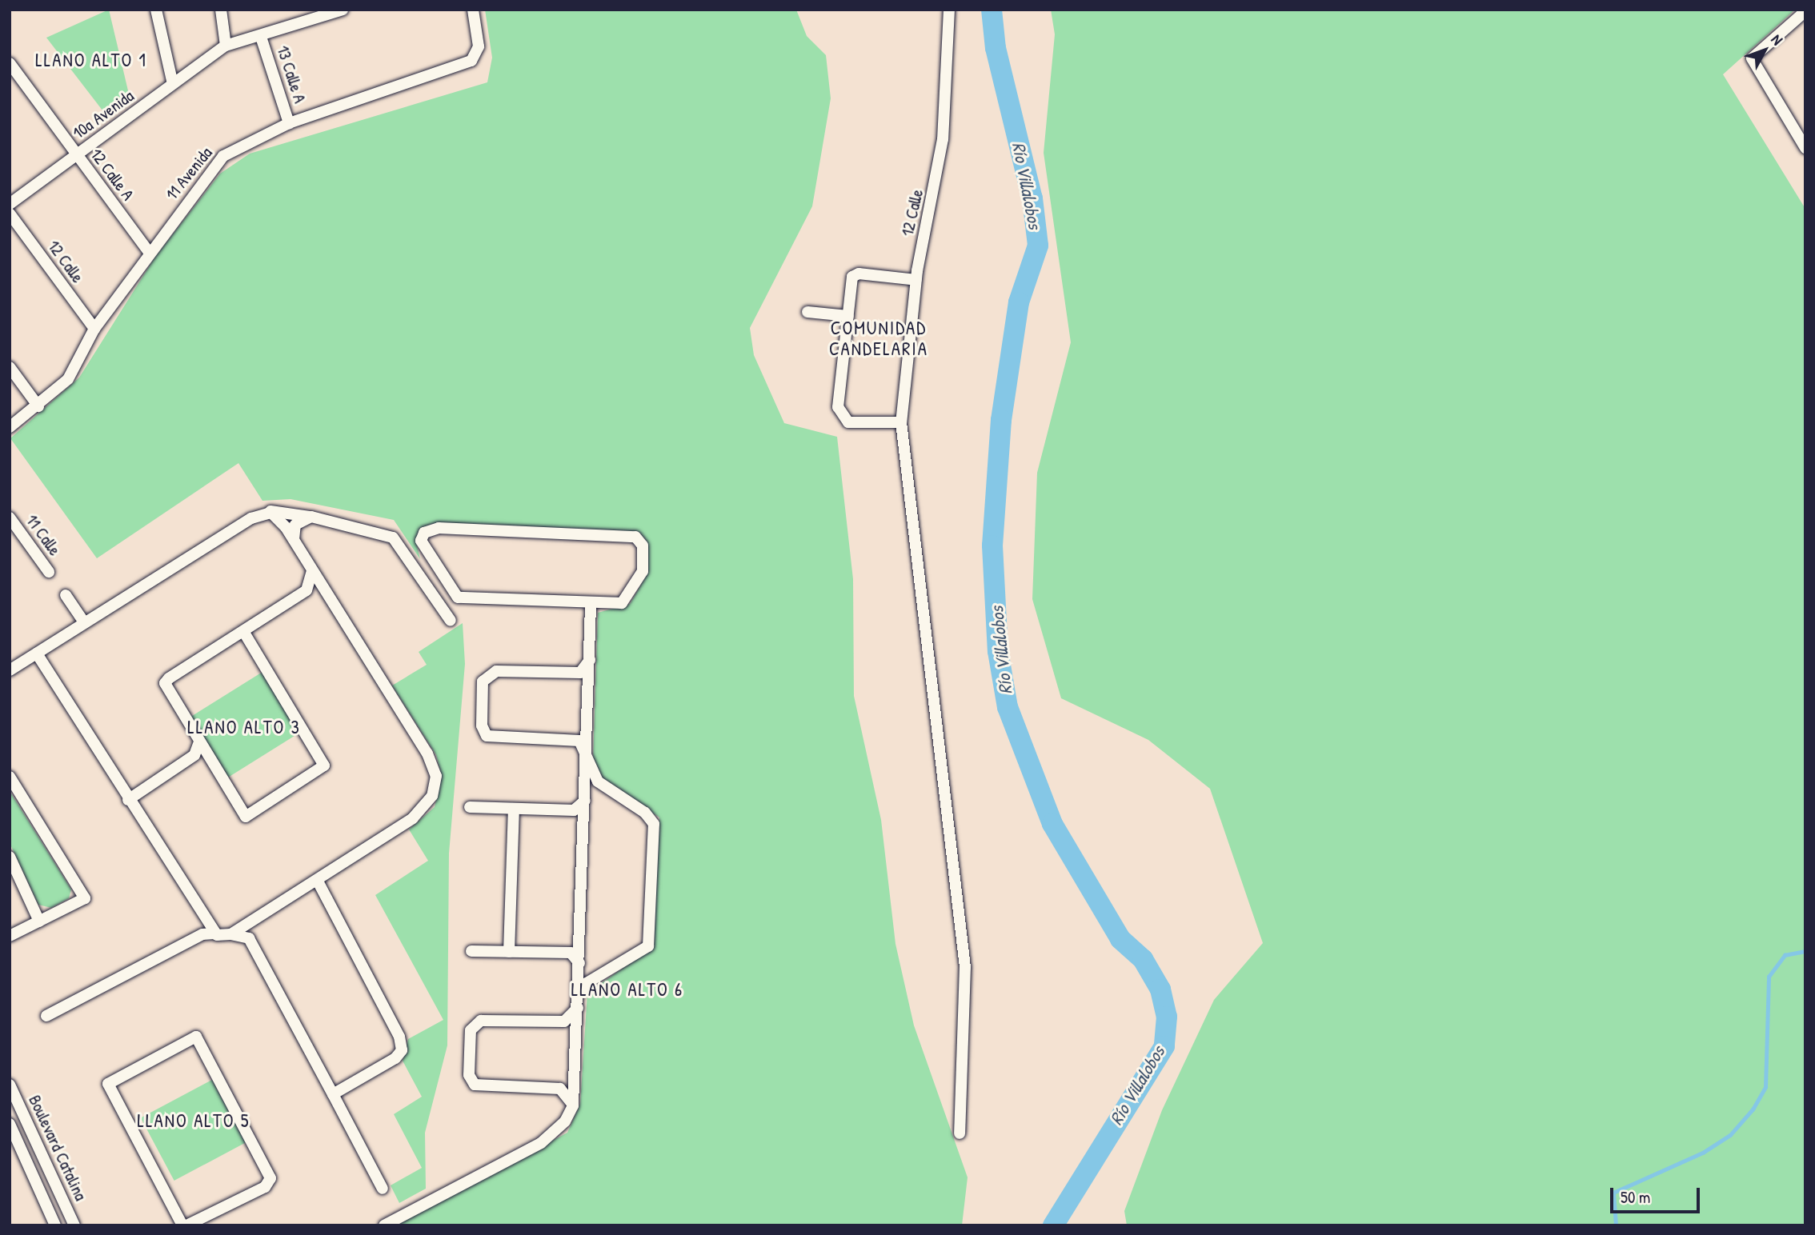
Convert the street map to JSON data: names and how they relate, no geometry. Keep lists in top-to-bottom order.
{
  "streets": {
    "street": [
      "13 Calle A",
      "10a Avenida",
      "11 Avenida",
      "12 Calle A",
      "12 Calle",
      "11 Calle",
      "Boulevard Catalina"
    ]
  },
  "crossings": [
    ["13 Calle A", "10a Avenida"],
    ["13 Calle A", "11 Avenida"],
    ["10a Avenida", "12 Calle A"],
    ["11 Avenida", "12 Calle A"],
    ["11 Avenida", "12 Calle"]
  ],
  "districts": [
    "LLANO ALTO 1",
    "COMUNIDAD CANDELARIA",
    "LLANO ALTO 3",
    "LLANO ALTO 6",
    "LLANO ALTO 5"
  ],
  "water": ["Río Villalobos"],
  "scale_bar": "50 m",
  "north": "top right"
}
